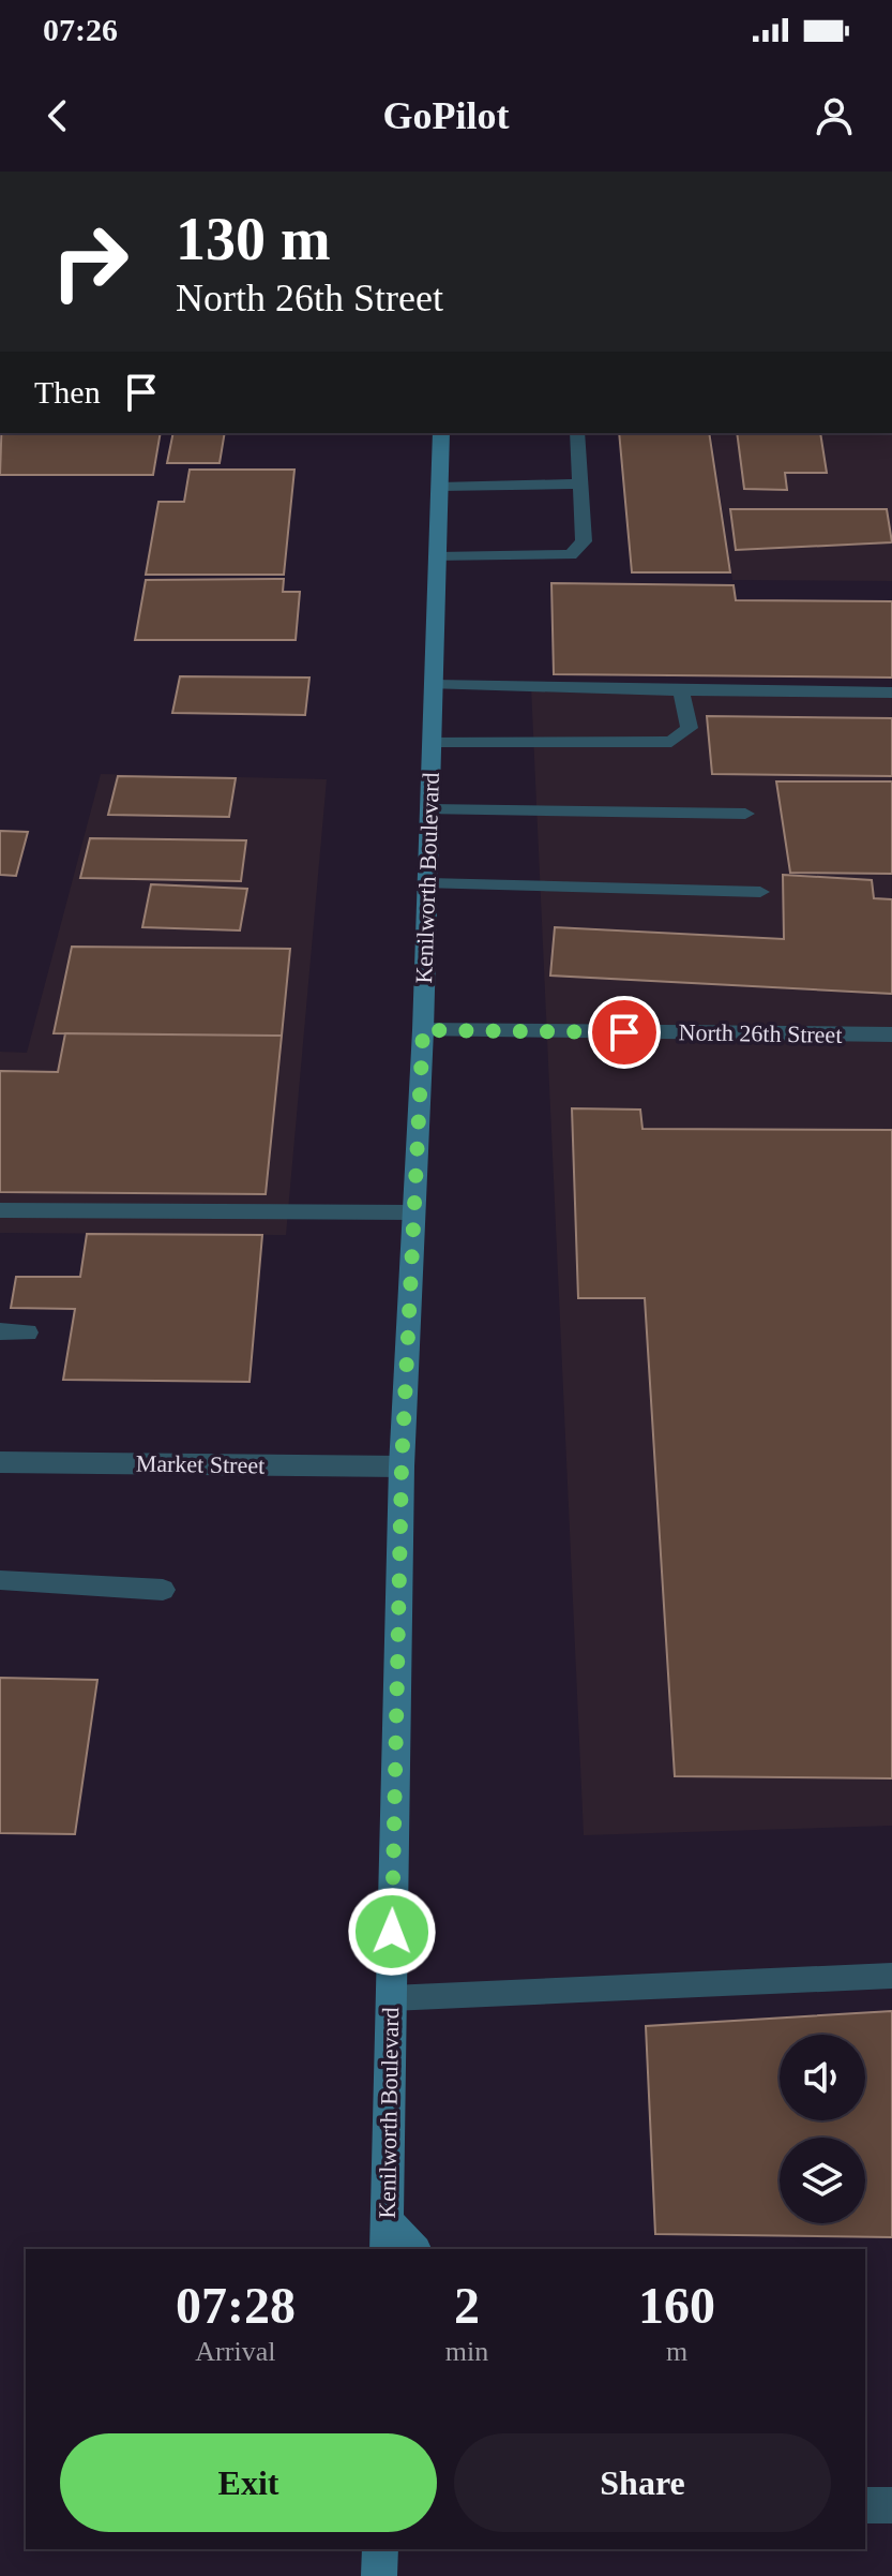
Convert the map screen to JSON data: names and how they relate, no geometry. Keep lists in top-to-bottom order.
{
  "streets": {
    "main road": ["Kenilworth Boulevard"],
    "street": ["North 26th Street", "Market Street"]
  },
  "crossings": [
    ["Kenilworth Boulevard", "North 26th Street"],
    ["Kenilworth Boulevard", "Market Street"]
  ],
  "page": {
    "status": "07:26",
    "header": "GoPilot",
    "turn": ["130 m", "North 26th Street"],
    "then": "Then",
    "eta": [
      "07:28",
      "Arrival",
      "2",
      "min",
      "160",
      "m"
    ],
    "buttons": ["Exit", "Share"]
  }
}
